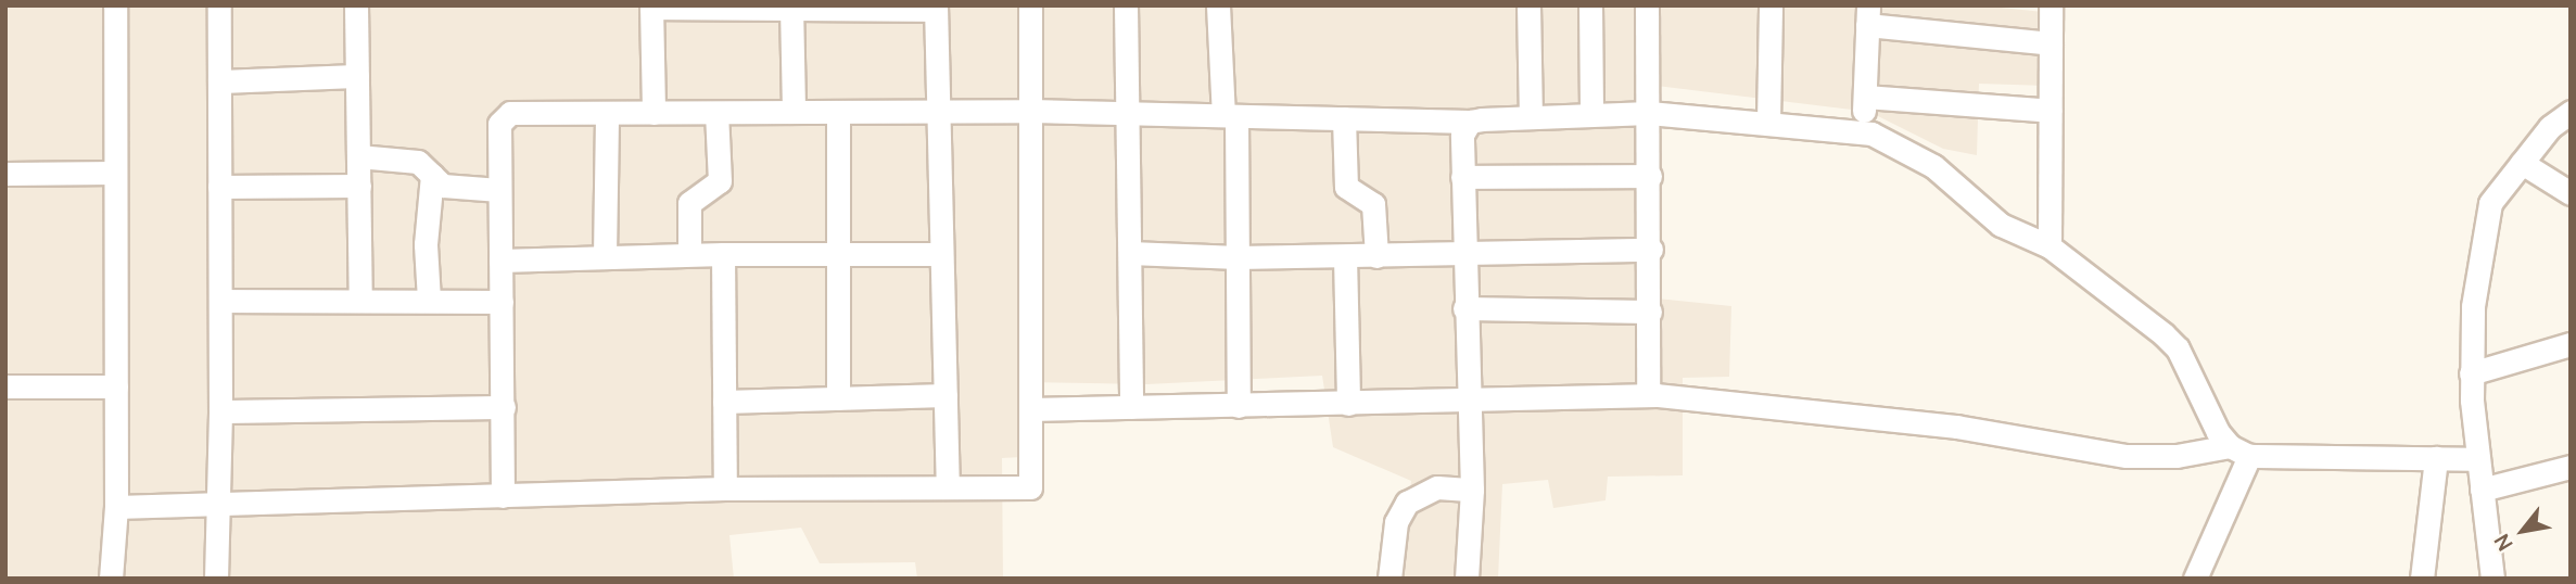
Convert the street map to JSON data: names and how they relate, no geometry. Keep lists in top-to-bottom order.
{
  "north": "bottom left"
}
